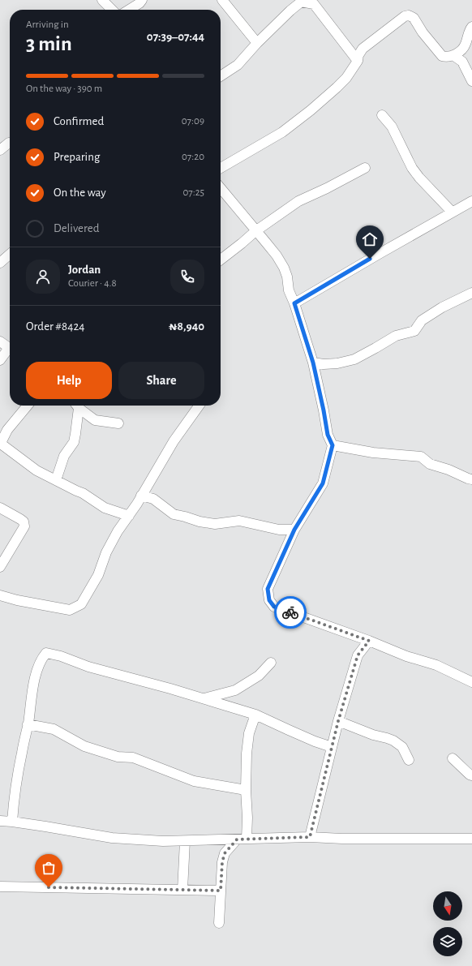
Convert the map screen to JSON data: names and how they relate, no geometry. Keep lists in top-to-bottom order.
{
  "north": "bottom",
  "page": {
    "heading": ["3 min", "Arriving in", "07:39–07:44"],
    "panel": [
      "Jordan",
      "Courier · 4.8",
      "Order #8424",
      "₦8,940"
    ],
    "bar": "On the way · 390 m",
    "list": [
      ["Confirmed", "07:09"],
      ["Preparing", "07:20"],
      ["On the way", "07:25"],
      "Delivered"
    ],
    "buttons": ["Help", "Share"]
  }
}
